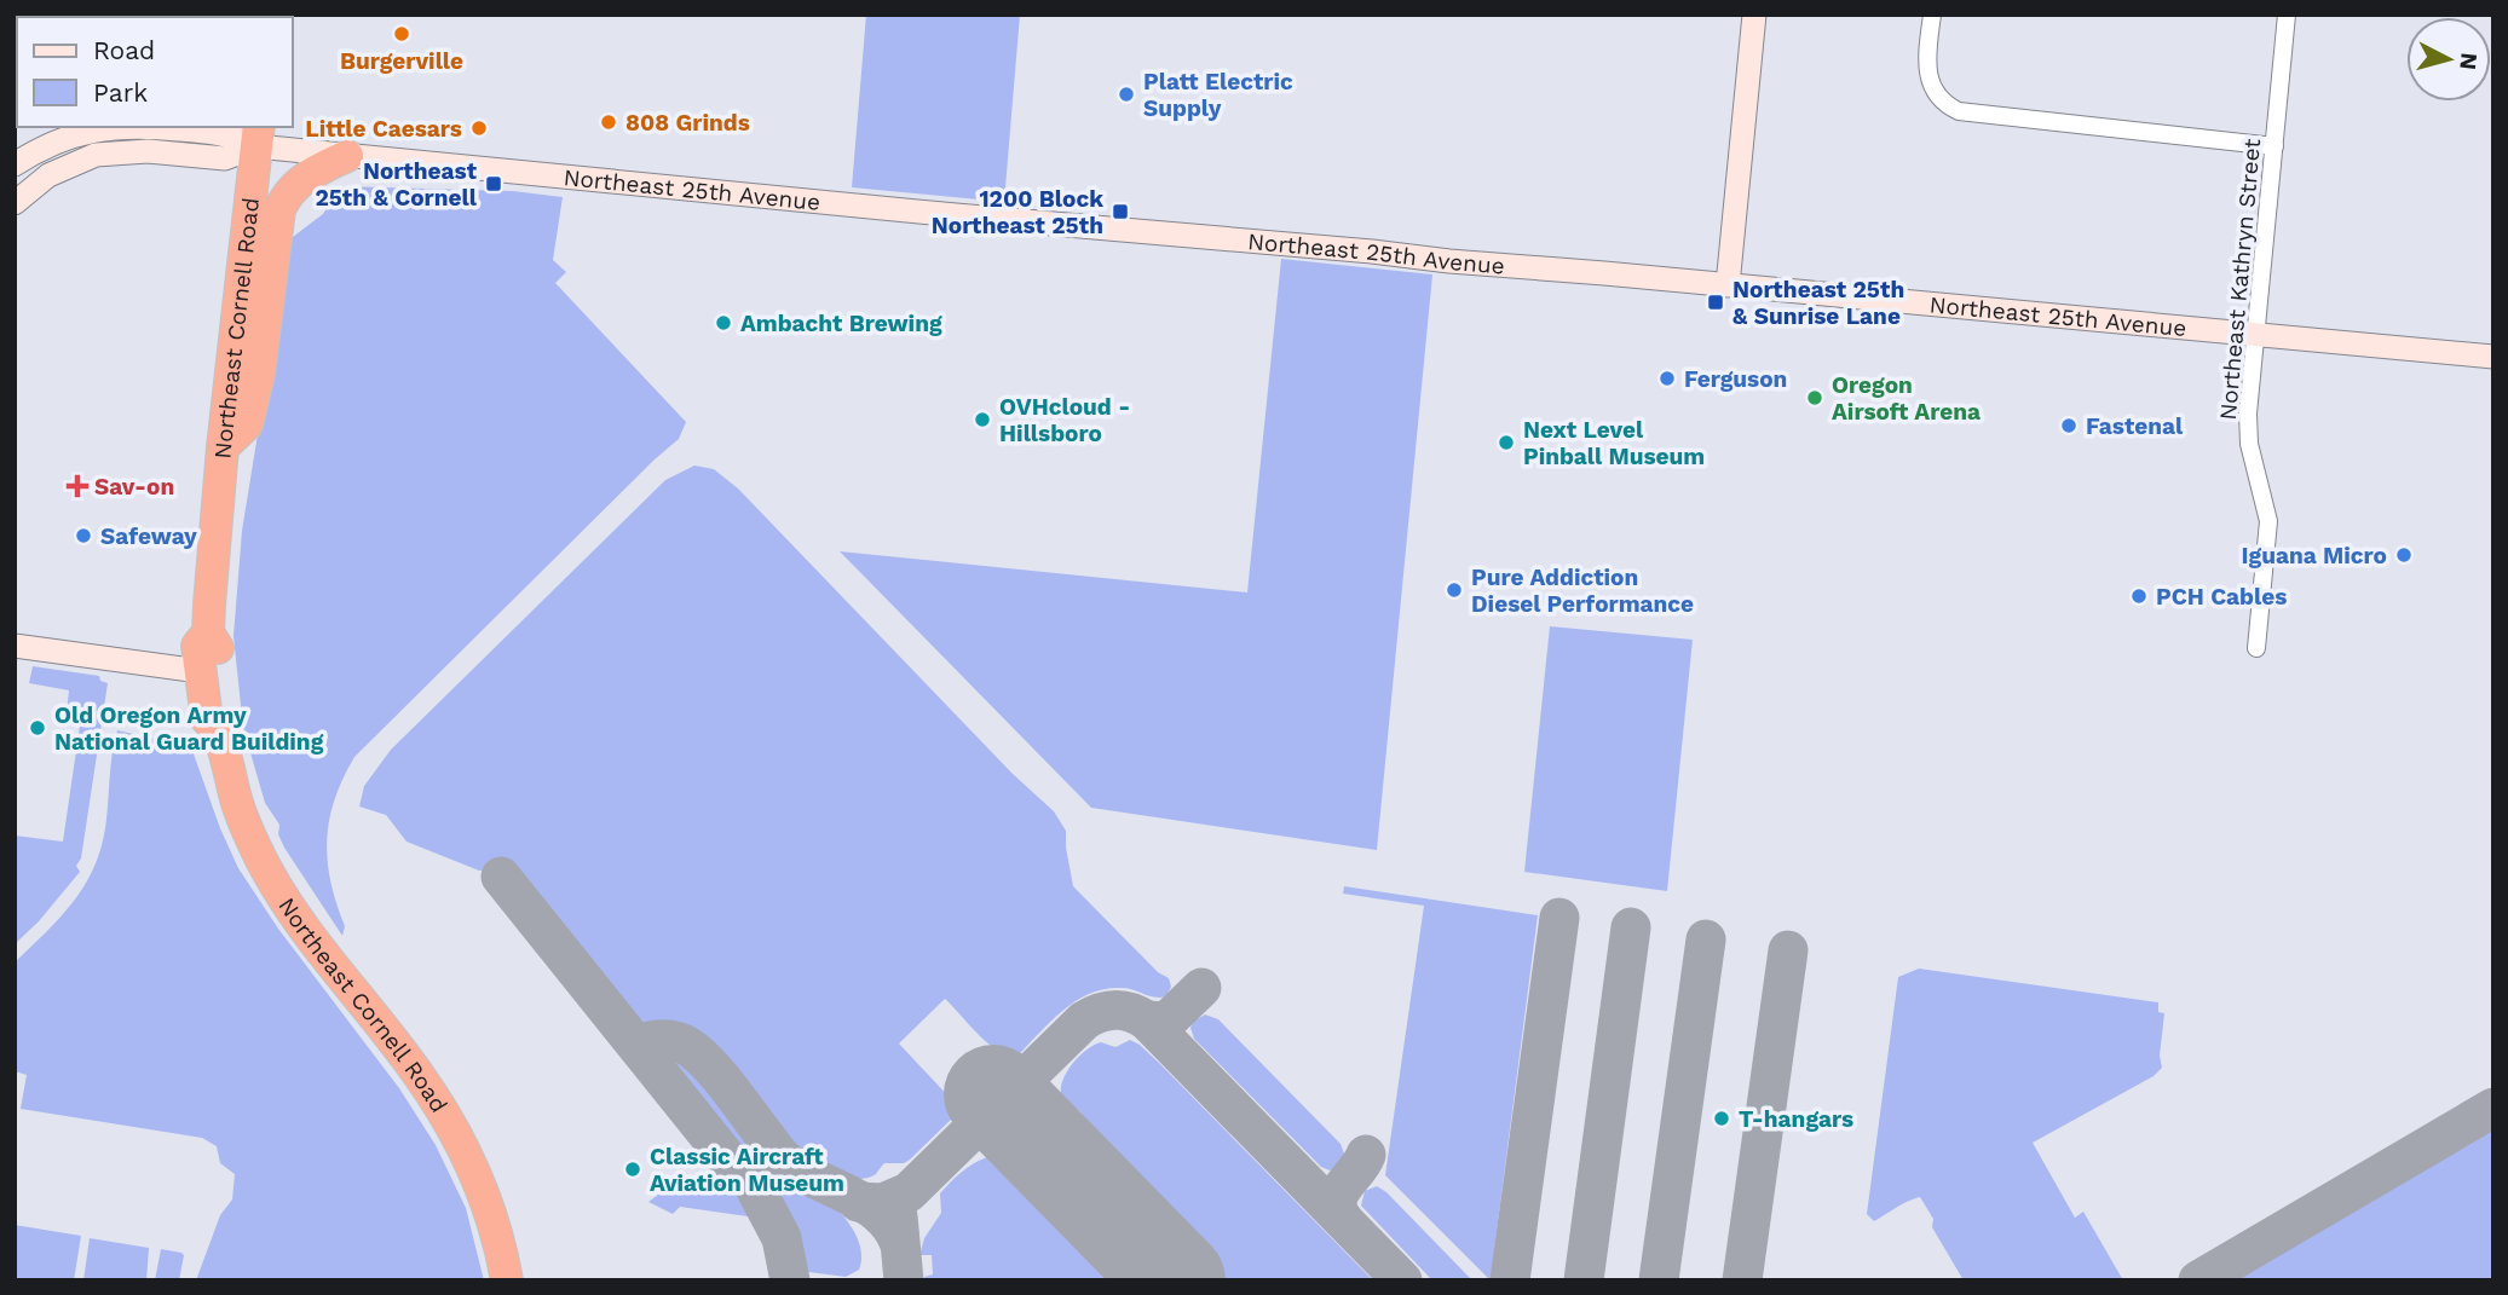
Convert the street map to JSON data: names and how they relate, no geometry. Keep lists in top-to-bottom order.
{
  "streets": {
    "highway": ["Northeast Cornell Road"],
    "main road": ["Northeast 25th Avenue"],
    "street": ["Northeast Kathryn Street"]
  },
  "crossings": [
    ["Northeast 25th Avenue", "Northeast Kathryn Street"],
    ["Northeast 25th Avenue", "Northeast Cornell Road"]
  ],
  "places": {
    "other": [
      "Burgerville",
      "Platt Electric Supply",
      "808 Grinds",
      "Little Caesars",
      "Ambacht Brewing",
      "Ferguson",
      "Oregon Airsoft Arena",
      "OVHcloud - Hillsboro",
      "Fastenal",
      "Next Level Pinball Museum",
      "Safeway",
      "Iguana Micro",
      "Pure Addiction Diesel Performance",
      "PCH Cables",
      "Old Oregon Army National Guard Building",
      "T-hangars",
      "Classic Aircraft Aviation Museum"
    ],
    "transit": ["Northeast 25th & Cornell", "1200 Block Northeast 25th", "Northeast 25th & Sunrise Lane"],
    "health": ["Sav-on"]
  },
  "legend": ["Road", "Park"],
  "north": "right"
}
